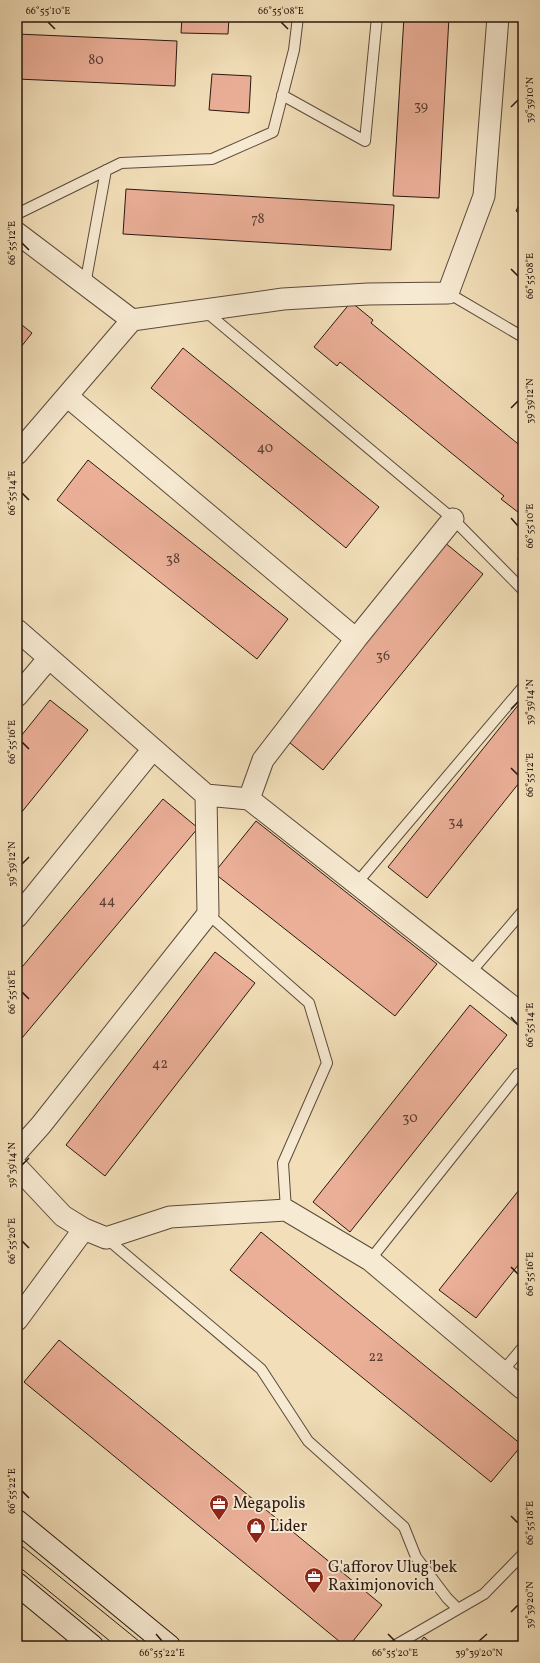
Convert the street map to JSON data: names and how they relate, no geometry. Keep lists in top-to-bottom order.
{
  "places": {
    "office": ["Megapolis", "G'afforov Ulug'bek Raximjonovich"],
    "shop": ["Lider"]
  },
  "house_numbers": [
    "80",
    "39",
    "78",
    "40",
    "38",
    "36",
    "34",
    "44",
    "42",
    "30",
    "22"
  ],
  "coordinates": [
    "66°55'10\"E",
    "66°55'08\"E",
    "39°39'10\"N",
    "66°55'12\"E",
    "39°39'12\"N",
    "66°55'14\"E",
    "39°39'14\"N",
    "66°55'16\"E",
    "66°55'18\"E",
    "66°55'20\"E",
    "66°55'22\"E",
    "39°39'20\"N"
  ]
}
